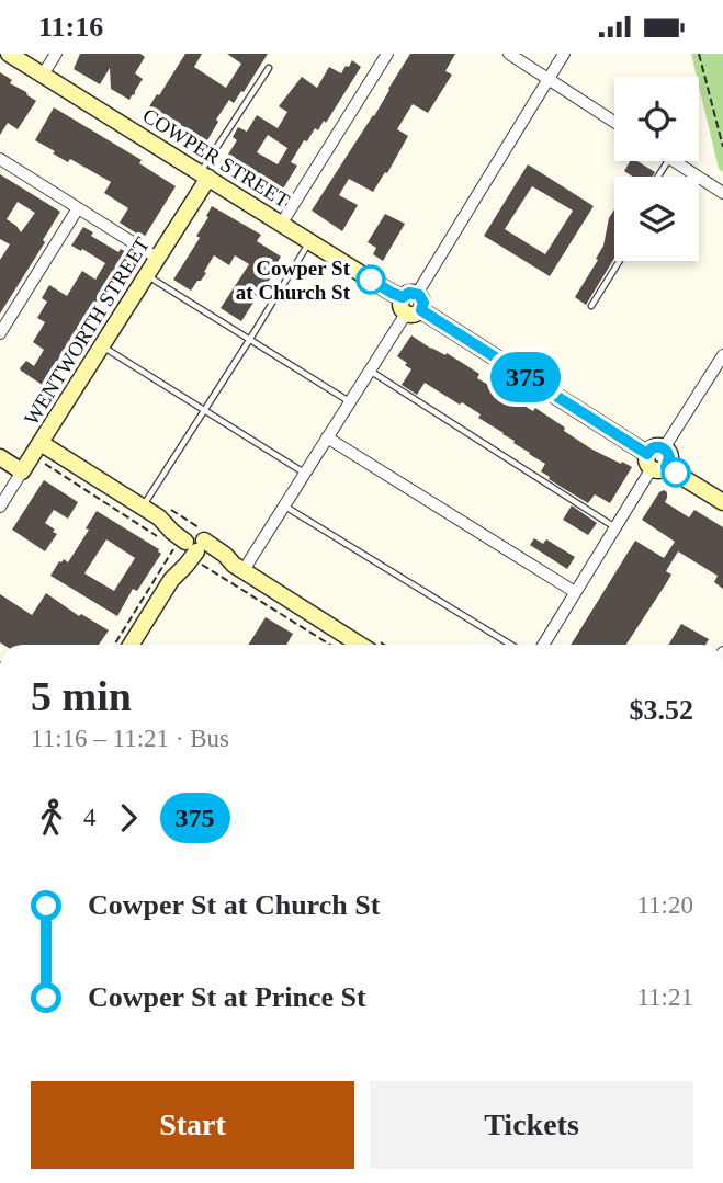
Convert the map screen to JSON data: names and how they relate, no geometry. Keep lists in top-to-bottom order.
{
  "streets": {
    "street": ["COWPER STREET", "WENTWORTH STREET"]
  },
  "crossings": [
    ["COWPER STREET", "WENTWORTH STREET"]
  ],
  "places": ["Cowper St at Church St"],
  "lines": ["bus line 375"],
  "page": {
    "status": "11:16",
    "on_map": "375",
    "heading": ["5 min", "11:16 – 11:21 · Bus", "$3.52"],
    "legs": ["4", "375"],
    "list": [
      {
        "name": "Cowper St at Church St",
        "value": "11:20"
      },
      {
        "name": "Cowper St at Prince St",
        "value": "11:21"
      }
    ],
    "buttons": ["Start", "Tickets"]
  }
}
